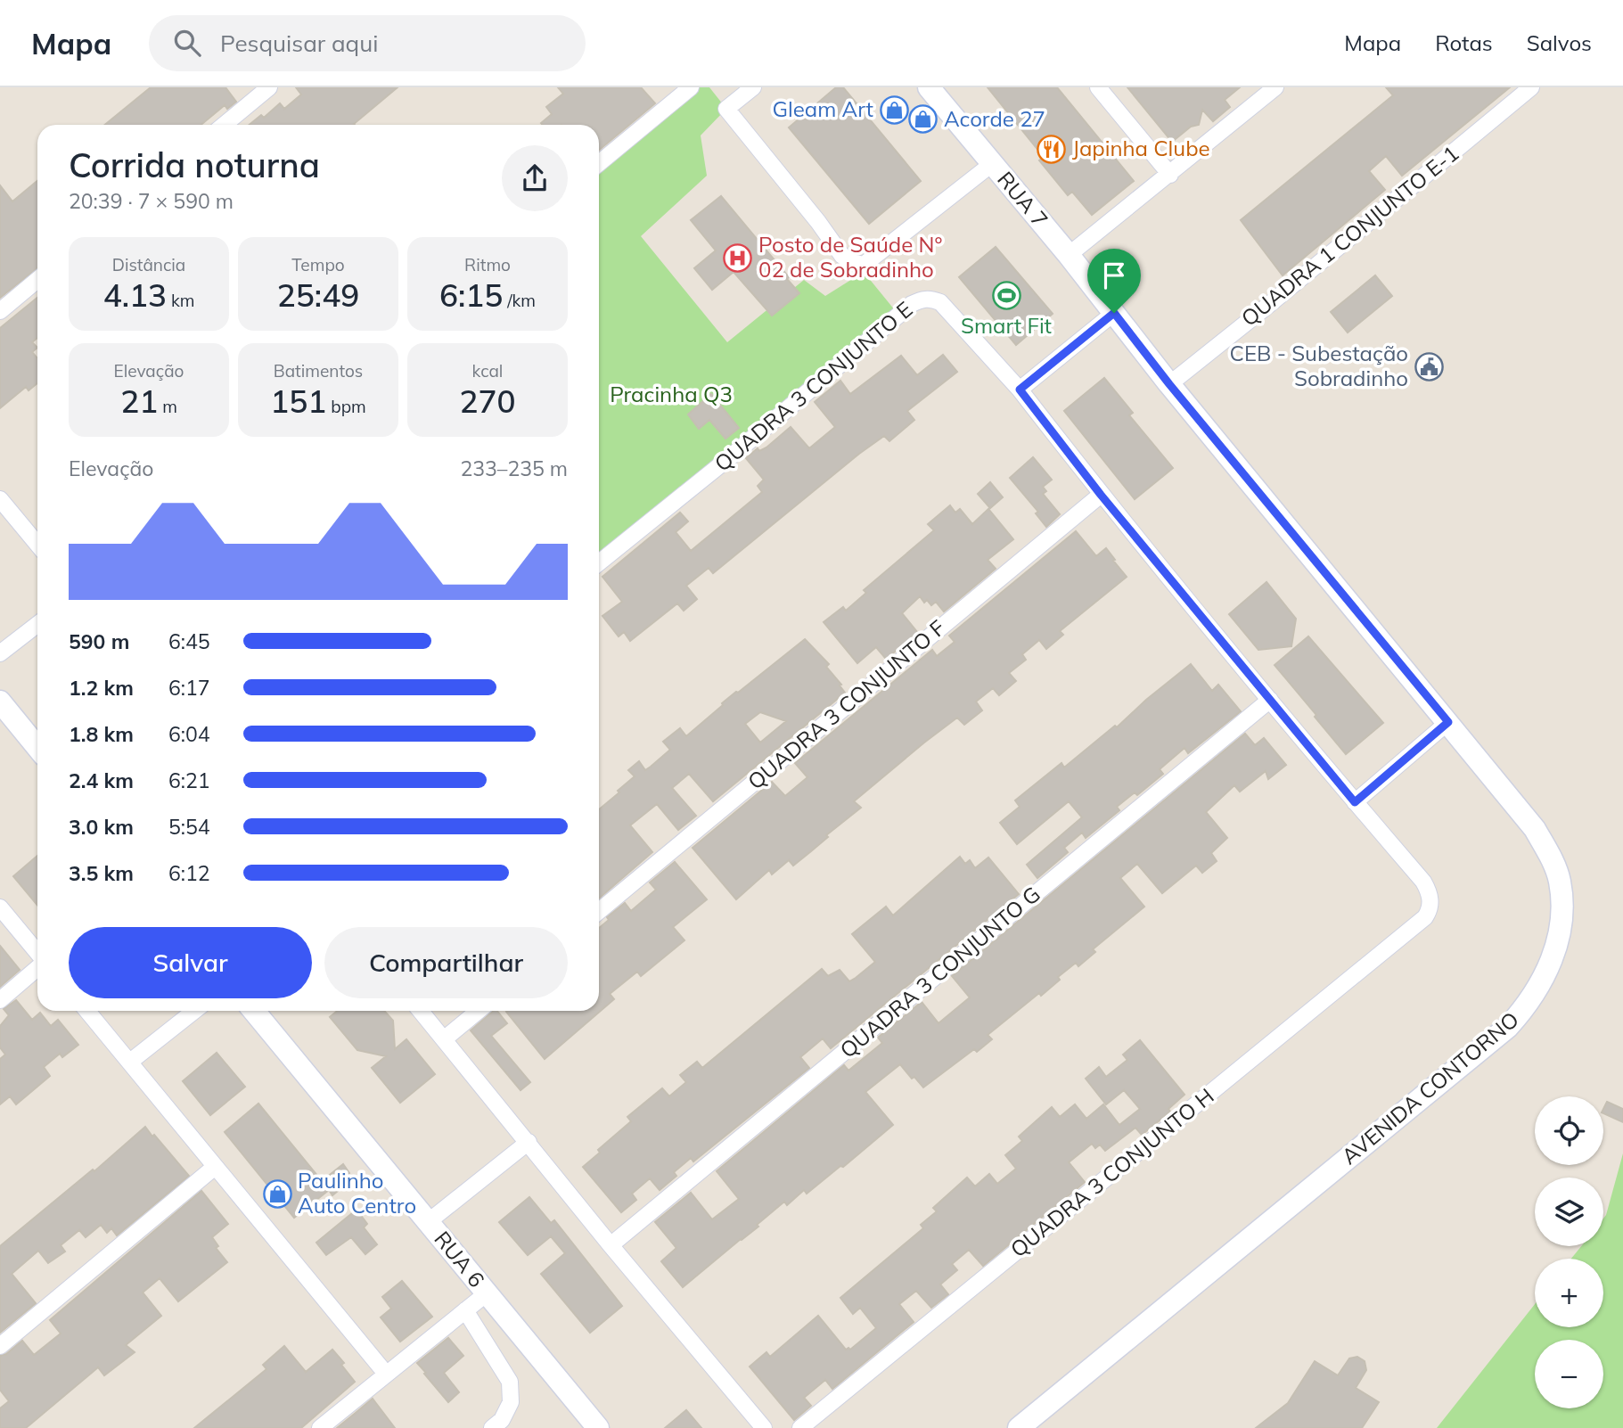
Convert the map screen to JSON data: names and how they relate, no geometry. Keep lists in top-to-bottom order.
{
  "streets": {
    "main road": ["RUA 7", "AVENIDA CONTORNO", "RUA 6"],
    "street": [
      "QUADRA 1 CONJUNTO E-1",
      "QUADRA 3 CONJUNTO E",
      "QUADRA 3 CONJUNTO F",
      "QUADRA 3 CONJUNTO G",
      "QUADRA 3 CONJUNTO H"
    ]
  },
  "crossings": [
    ["RUA 7", "AVENIDA CONTORNO"],
    ["QUADRA 1 CONJUNTO E-1", "AVENIDA CONTORNO"]
  ],
  "parks": ["Pracinha Q3"],
  "places": {
    "shop": ["Gleam Art", "Acorde 27", "Paulinho Auto Centro"],
    "restaurant": ["Japinha Clube"],
    "hospital": ["Posto de Saúde N° 02 de Sobradinho"],
    "sports": ["Smart Fit"],
    "public building": ["CEB - Subestação Sobradinho"]
  },
  "page": {
    "header": "Mapa",
    "search": "Pesquisar aqui",
    "nav": ["Mapa", "Rotas", "Salvos"],
    "heading": ["Corrida noturna", "20:39 · 7 × 590 m"],
    "stats": [
      ["Distância", "4.13 km"],
      ["Tempo", "25:49"],
      ["Ritmo", "6:15 /km"],
      ["Elevação", "21 m"],
      ["Batimentos", "151 bpm"],
      ["kcal", "270"]
    ],
    "chart": ["Elevação", "233–235 m"],
    "list": [
      {
        "name": "590 m",
        "note": "6:45"
      },
      {
        "name": "1.2 km",
        "note": "6:17"
      },
      {
        "name": "1.8 km",
        "note": "6:04"
      },
      {
        "name": "2.4 km",
        "note": "6:21"
      },
      {
        "name": "3.0 km",
        "note": "5:54"
      },
      {
        "name": "3.5 km",
        "note": "6:12"
      }
    ],
    "buttons": ["Salvar", "Compartilhar"],
    "map_buttons": ["+", "−"]
  }
}
